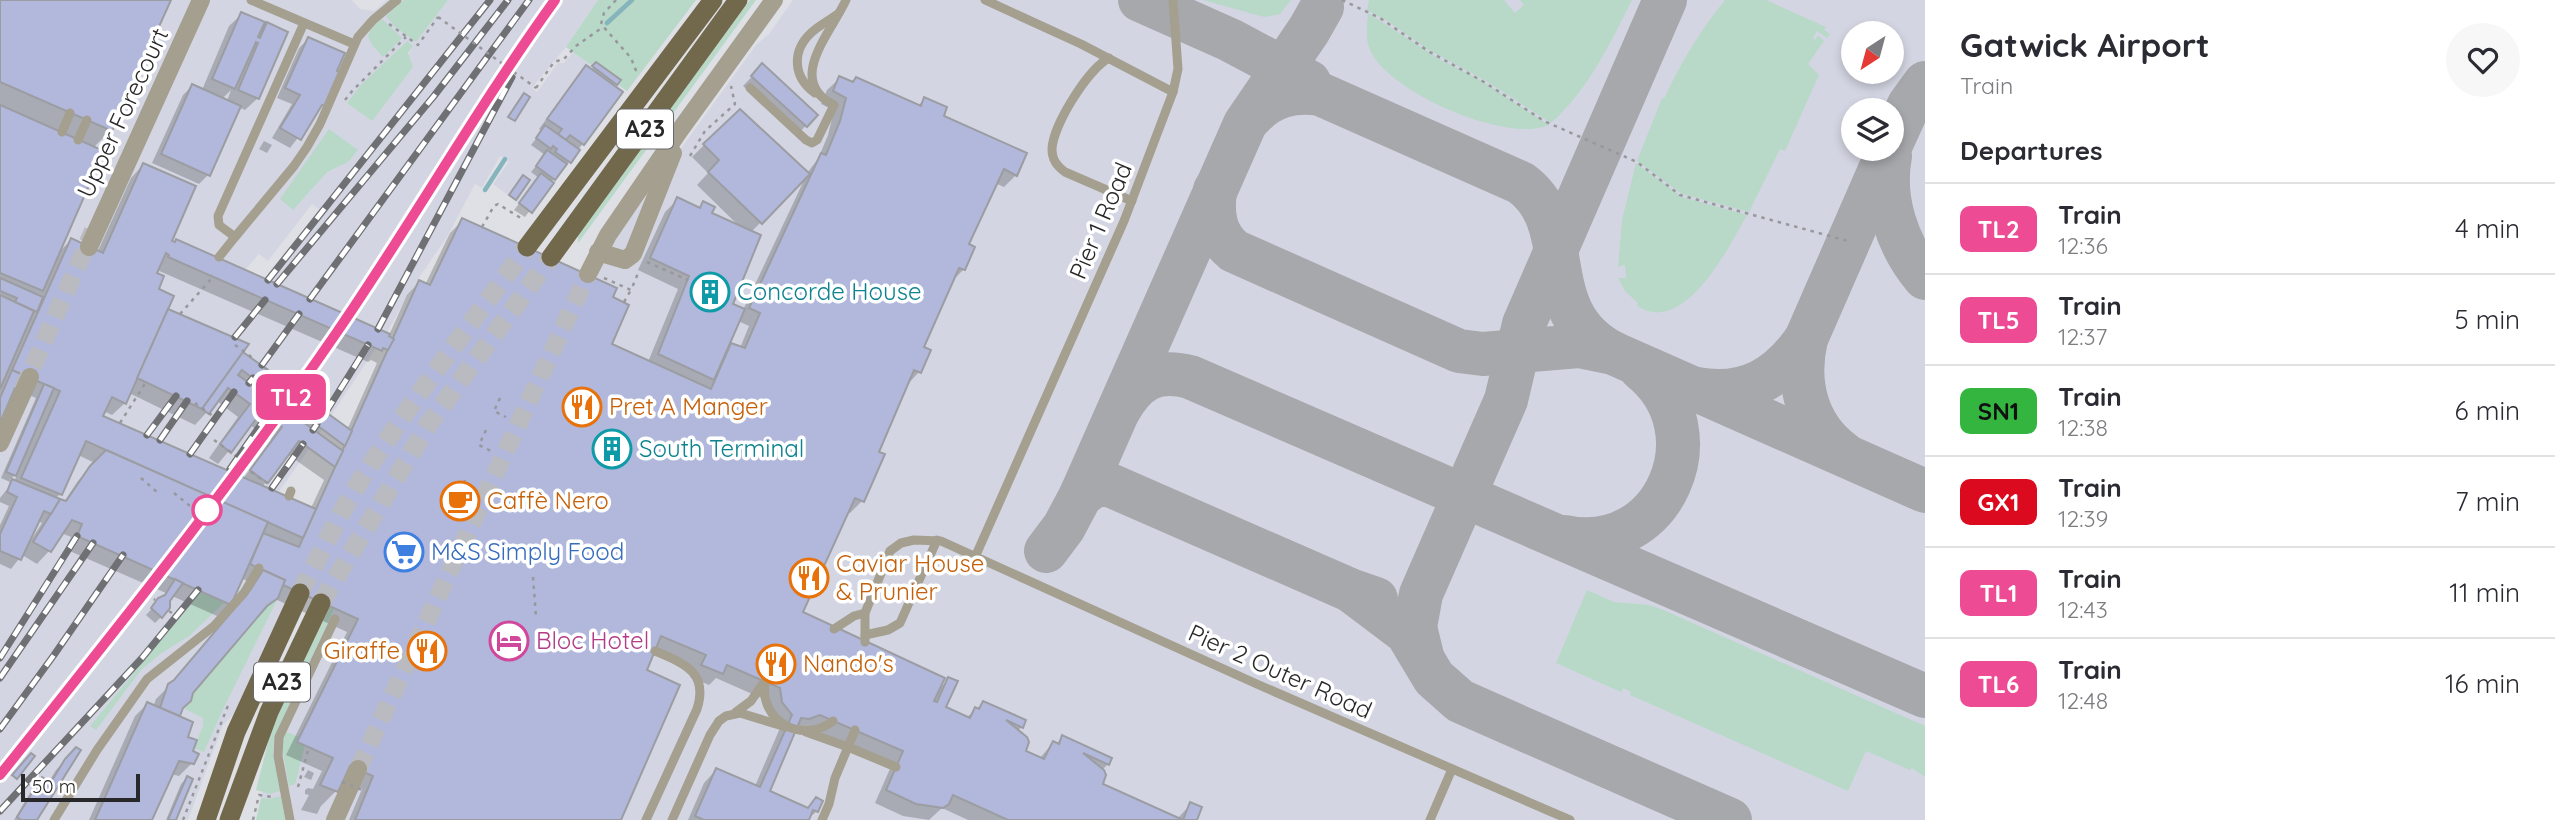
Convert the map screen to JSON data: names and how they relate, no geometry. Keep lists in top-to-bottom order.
{
  "streets": {
    "main road": ["A23"],
    "street": ["Upper Forecourt"],
    "lane": ["Pier 1 Road", "Pier 2 Outer Road"]
  },
  "crossings": [
    ["Pier 1 Road", "Pier 2 Outer Road"]
  ],
  "places": {
    "building": ["Concorde House", "South Terminal"],
    "restaurant": [
      "Pret A Manger",
      "Caviar House & Prunier",
      "Giraffe",
      "Nando's"
    ],
    "cafe": ["Caffè Nero"],
    "supermarket": ["M&S Simply Food"],
    "hotel": ["Bloc Hotel"]
  },
  "scale_bar": "50 m",
  "north": "bottom left",
  "page": {
    "on_map": "TL2",
    "heading": [
      ["Gatwick Airport", "Train"],
      "Departures"
    ],
    "list": [
      {
        "mark": "TL2",
        "name": "Train",
        "note": "12:36",
        "value": "4 min"
      },
      {
        "mark": "TL5",
        "name": "Train",
        "note": "12:37",
        "value": "5 min"
      },
      {
        "mark": "SN1",
        "name": "Train",
        "note": "12:38",
        "value": "6 min"
      },
      {
        "mark": "GX1",
        "name": "Train",
        "note": "12:39",
        "value": "7 min"
      },
      {
        "mark": "TL1",
        "name": "Train",
        "note": "12:43",
        "value": "11 min"
      },
      {
        "mark": "TL6",
        "name": "Train",
        "note": "12:48",
        "value": "16 min"
      }
    ],
    "scale": "50 m"
  }
}
